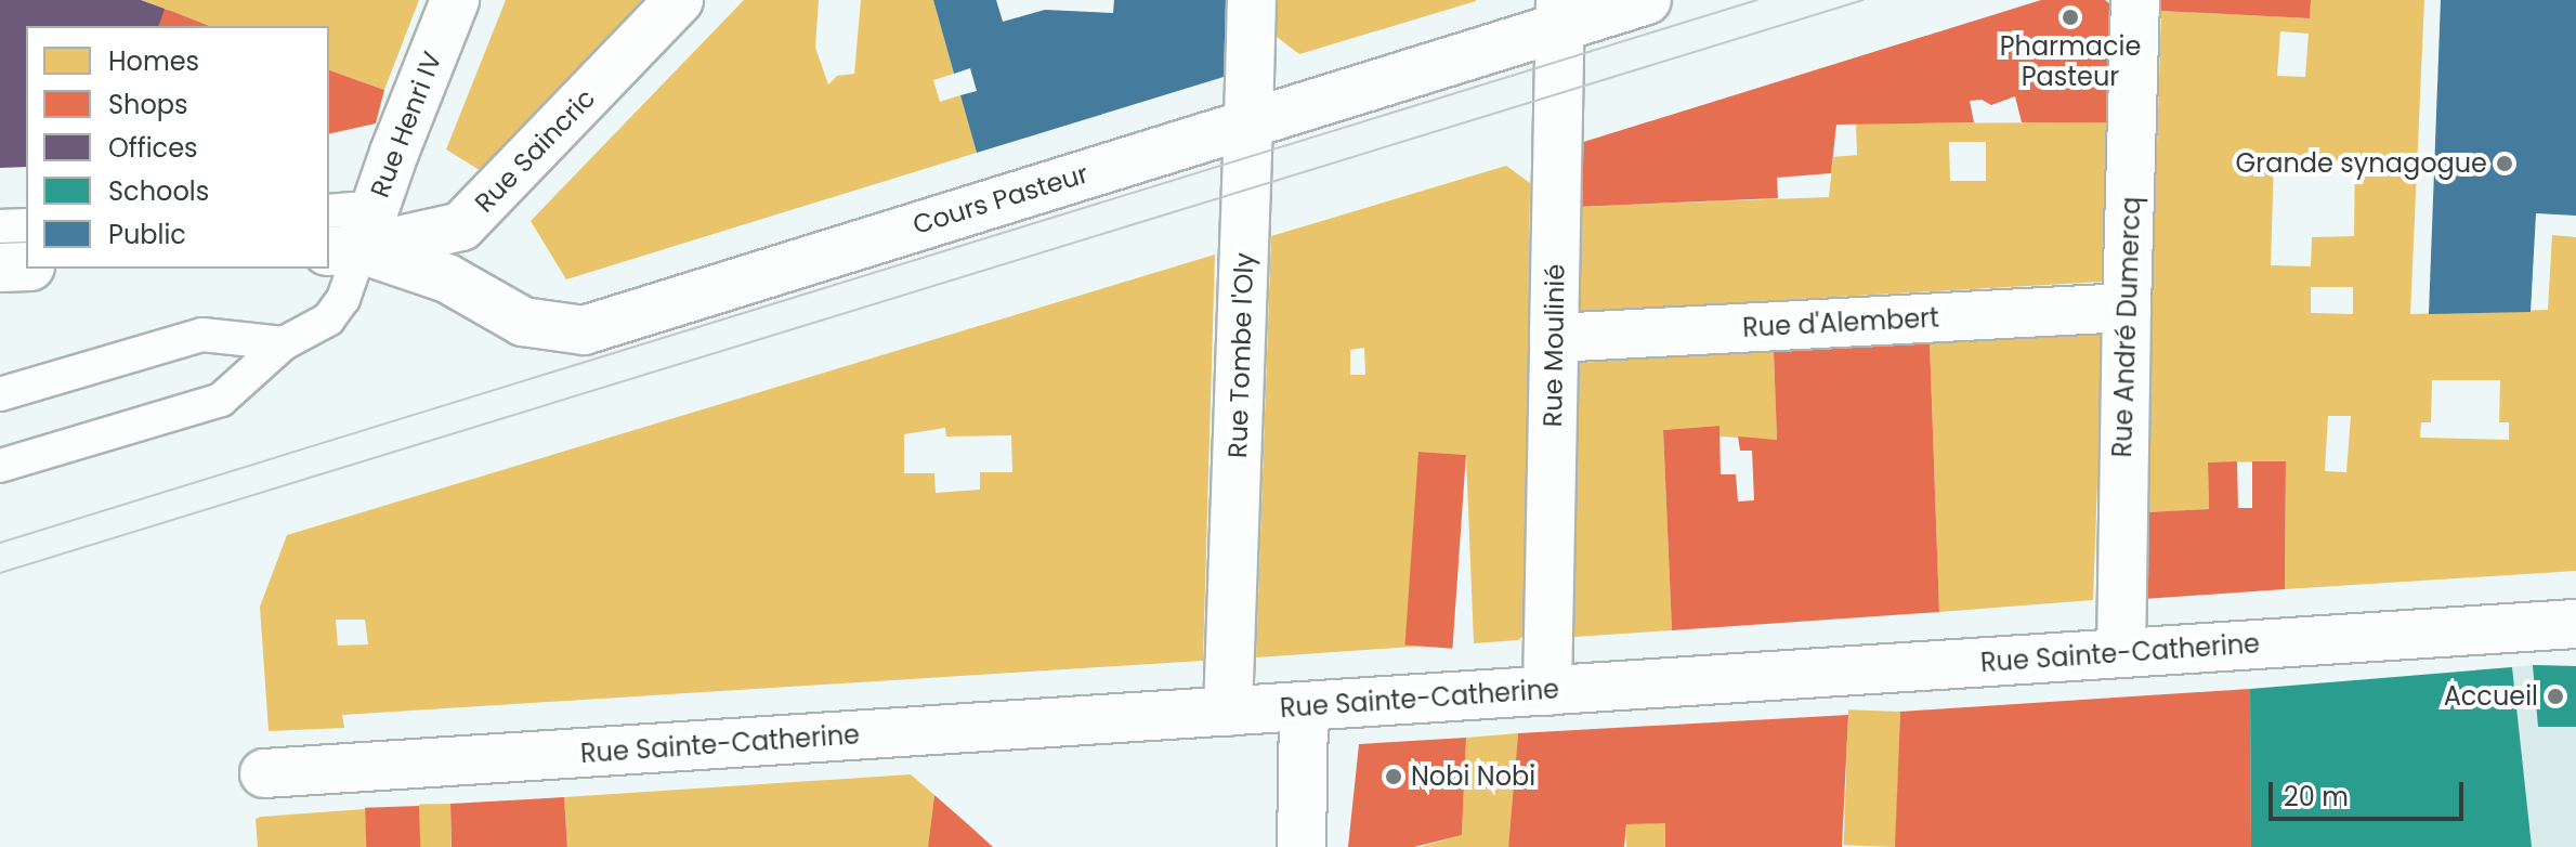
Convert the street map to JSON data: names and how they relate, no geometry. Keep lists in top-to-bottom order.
{
  "streets": {
    "street": [
      "Rue Henri IV",
      "Rue Saincric",
      "Cours Pasteur",
      "Rue d'Alembert",
      "Rue André Dumercq",
      "Rue Moulinié",
      "Rue Tombe l'Oly",
      "Rue Sainte-Catherine"
    ]
  },
  "crossings": [
    ["Rue Henri IV", "Rue Saincric"],
    ["Rue Henri IV", "Cours Pasteur"],
    ["Rue Saincric", "Cours Pasteur"],
    ["Cours Pasteur", "Rue Moulinié"],
    ["Cours Pasteur", "Rue Tombe l'Oly"],
    ["Rue d'Alembert", "Rue André Dumercq"],
    ["Rue d'Alembert", "Rue Moulinié"],
    ["Rue André Dumercq", "Rue Sainte-Catherine"],
    ["Rue Moulinié", "Rue Sainte-Catherine"],
    ["Rue Tombe l'Oly", "Rue Sainte-Catherine"]
  ],
  "places": [
    "Pharmacie Pasteur",
    "Grande synagogue",
    "Accueil",
    "Nobi Nobi"
  ],
  "legend": [
    "Homes",
    "Shops",
    "Offices",
    "Schools",
    "Public"
  ],
  "scale_bar": "20 m"
}
